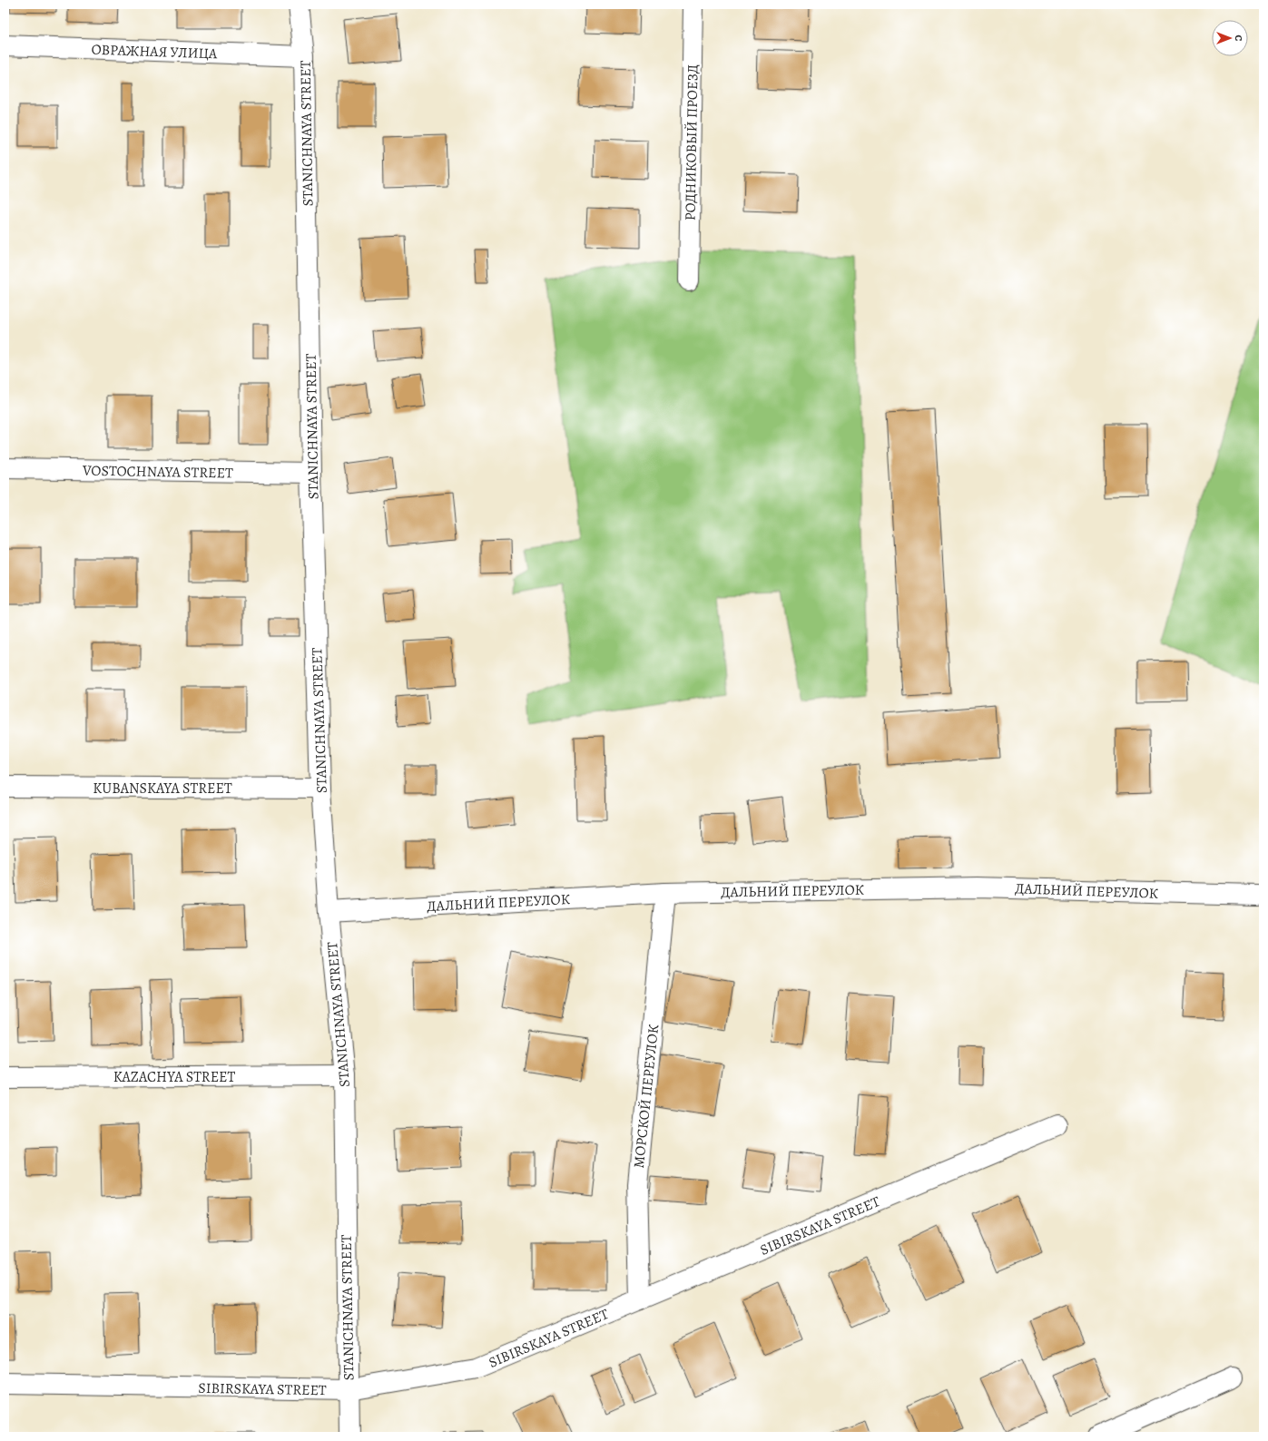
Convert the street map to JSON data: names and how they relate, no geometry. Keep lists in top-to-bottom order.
{
  "streets": {
    "street": [
      "ОВРАЖНАЯ УЛИЦА",
      "STANICHNAYA STREET",
      "РОДНИКОВЫЙ ПРОЕЗД",
      "VOSTOCHNAYA STREET",
      "KUBANSKAYA STREET",
      "ДАЛЬНИЙ ПЕРЕУЛОК",
      "KAZACHYA STREET",
      "МОРСКОЙ ПЕРЕУЛОК",
      "SIBIRSKAYA STREET"
    ]
  },
  "crossings": [
    ["ОВРАЖНАЯ УЛИЦА", "STANICHNAYA STREET"],
    ["STANICHNAYA STREET", "VOSTOCHNAYA STREET"],
    ["STANICHNAYA STREET", "KUBANSKAYA STREET"],
    ["STANICHNAYA STREET", "ДАЛЬНИЙ ПЕРЕУЛОК"],
    ["STANICHNAYA STREET", "KAZACHYA STREET"],
    ["STANICHNAYA STREET", "SIBIRSKAYA STREET"],
    ["ДАЛЬНИЙ ПЕРЕУЛОК", "МОРСКОЙ ПЕРЕУЛОК"],
    ["МОРСКОЙ ПЕРЕУЛОК", "SIBIRSKAYA STREET"]
  ],
  "north": "right"
}
